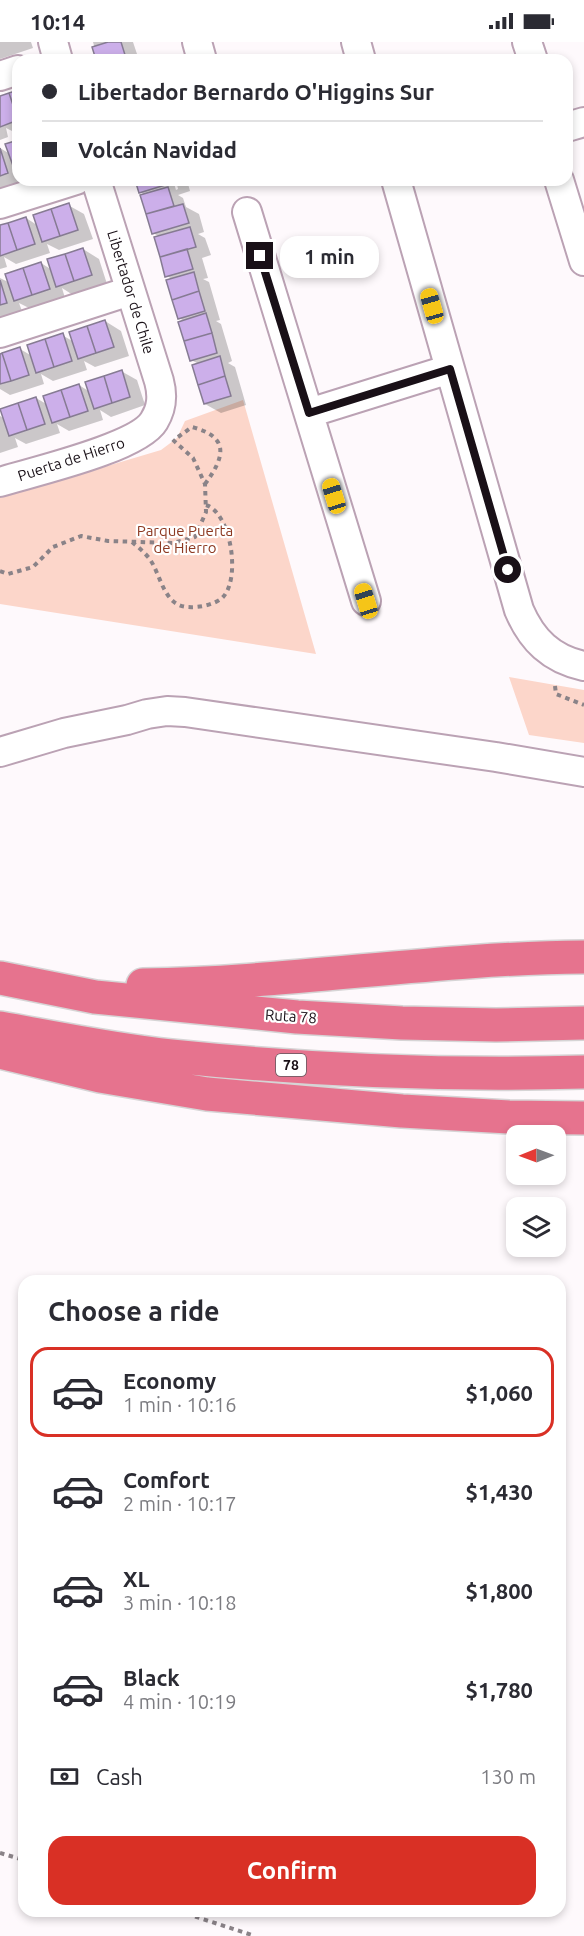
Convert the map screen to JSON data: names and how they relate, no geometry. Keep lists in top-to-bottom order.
{
  "streets": {
    "highway": ["Ruta 78", "78"],
    "street": ["Libertador de Chile", "Puerta de Hierro"]
  },
  "crossings": [
    ["Libertador de Chile", "Puerta de Hierro"]
  ],
  "parks": ["Parque Puerta de Hierro"],
  "north": "left",
  "page": {
    "status": "10:14",
    "banner": ["Libertador Bernardo O'Higgins Sur", "Volcán Navidad"],
    "bubble": "1 min",
    "heading": "Choose a ride",
    "list": [
      {
        "name": "Economy",
        "note": "1 min · 10:16",
        "value": "$1,060"
      },
      {
        "name": "Comfort",
        "note": "2 min · 10:17",
        "value": "$1,430"
      },
      {
        "name": "XL",
        "note": "3 min · 10:18",
        "value": "$1,800"
      },
      {
        "name": "Black",
        "note": "4 min · 10:19",
        "value": "$1,780"
      }
    ],
    "pay": ["Cash", "130 m"],
    "buttons": "Confirm"
  }
}
